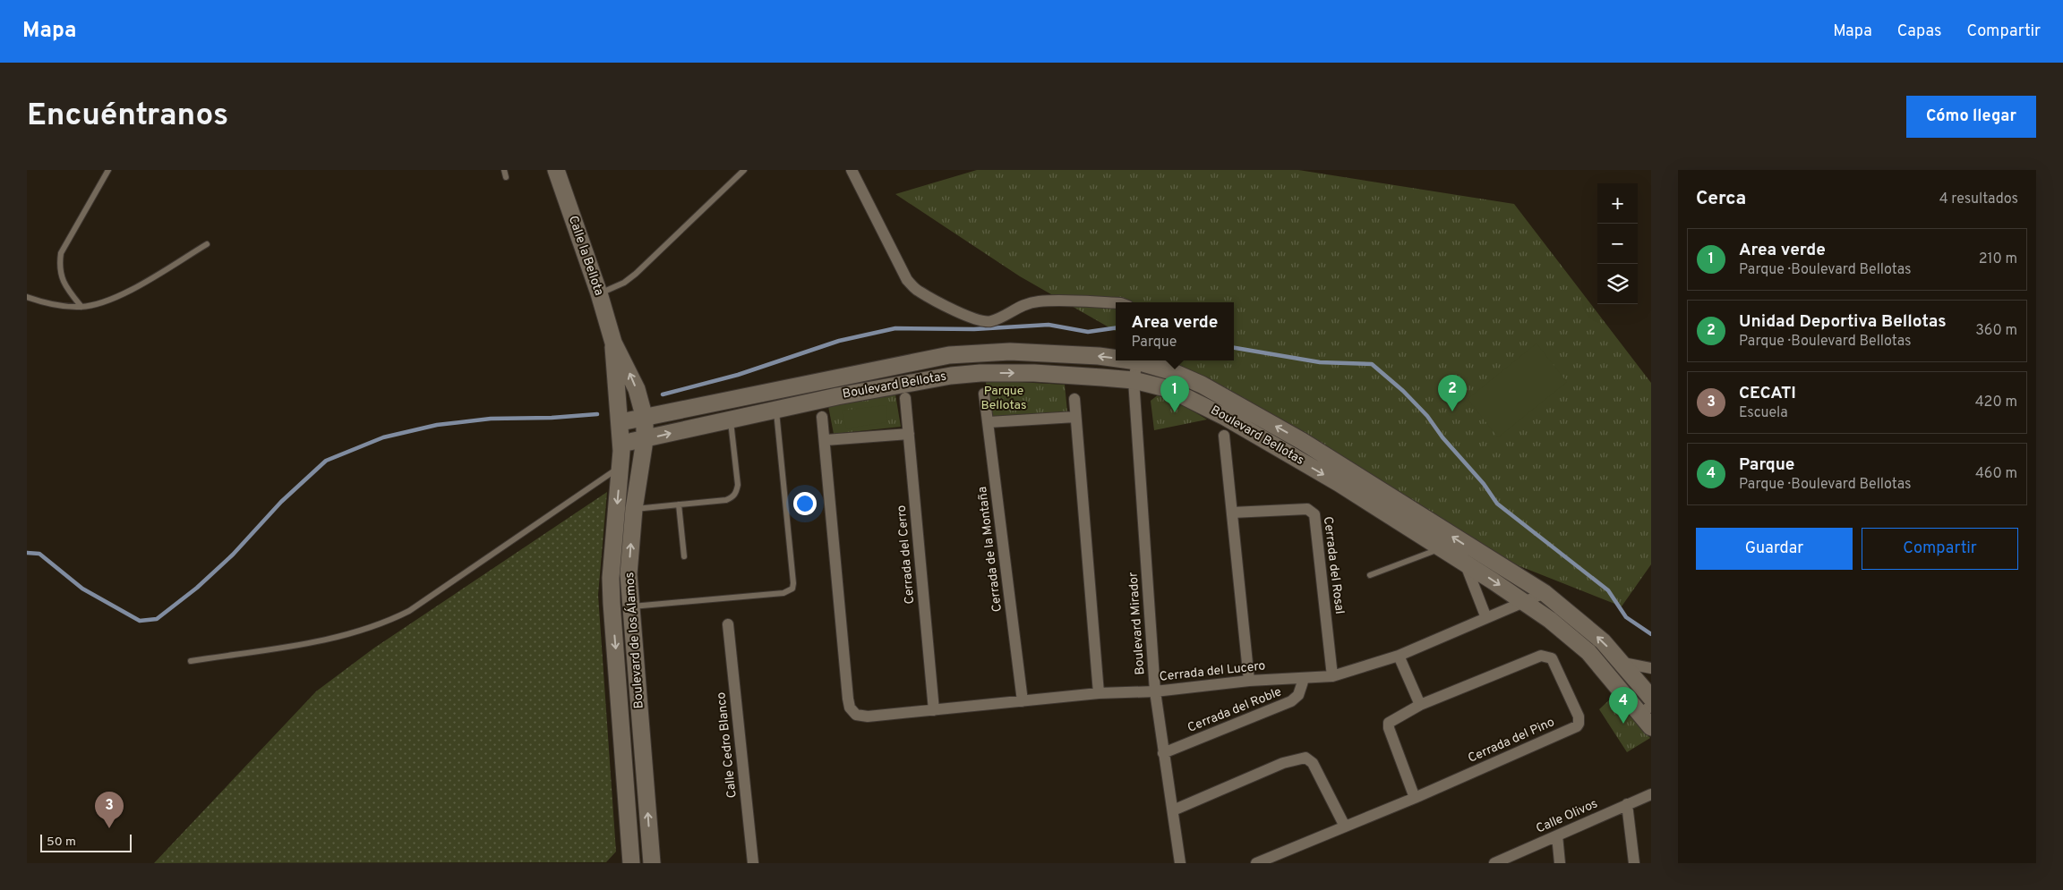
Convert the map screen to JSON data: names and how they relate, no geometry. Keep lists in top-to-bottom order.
{
  "streets": {
    "street": [
      "Calle la Bellota",
      "Boulevard Bellotas",
      "Cerrada de la Montaña",
      "Cerrada del Cerro",
      "Cerrada del Rosal",
      "Boulevard Mirador",
      "Boulevard de los Álamos",
      "Cerrada del Lucero",
      "Cerrada del Roble",
      "Cerrada del Pino",
      "Calle Cedro Blanco",
      "Calle Olivos"
    ]
  },
  "crossings": [
    ["Calle la Bellota", "Boulevard Bellotas"],
    ["Calle la Bellota", "Boulevard de los Álamos"],
    ["Boulevard Bellotas", "Cerrada del Cerro"],
    ["Boulevard Bellotas", "Boulevard Mirador"],
    ["Boulevard Bellotas", "Boulevard de los Álamos"],
    ["Boulevard Bellotas", "Cerrada del Lucero"],
    ["Cerrada de la Montaña", "Cerrada del Lucero"],
    ["Cerrada del Cerro", "Cerrada del Lucero"],
    ["Cerrada del Rosal", "Cerrada del Lucero"],
    ["Boulevard Mirador", "Cerrada del Lucero"],
    ["Boulevard Mirador", "Cerrada del Roble"],
    ["Cerrada del Lucero", "Cerrada del Roble"]
  ],
  "parks": ["Parque Bellotas"],
  "scale_bar": "50 m",
  "page": {
    "header": "Mapa",
    "nav": ["Mapa", "Capas", "Compartir"],
    "buttons": [
      "Cómo llegar",
      ["Guardar", "Compartir"]
    ],
    "title": "Encuéntranos",
    "heading": ["Cerca", "4 resultados"],
    "map_buttons": ["+", "−"],
    "list": [
      {
        "mark": "1",
        "name": "Area verde",
        "note": "Parque · Boulevard Bellotas",
        "value": "210 m"
      },
      {
        "mark": "2",
        "name": "Unidad Deportiva Bellotas",
        "note": "Parque · Boulevard Bellotas",
        "value": "360 m"
      },
      {
        "mark": "3",
        "name": "CECATI",
        "note": "Escuela",
        "value": "420 m"
      },
      {
        "mark": "4",
        "name": "Parque",
        "note": "Parque · Boulevard Bellotas",
        "value": "460 m"
      }
    ],
    "popup": ["Area verde", "Parque"],
    "pins": [
      "2",
      "1",
      "4",
      "3"
    ],
    "scale": "50 m"
  }
}
